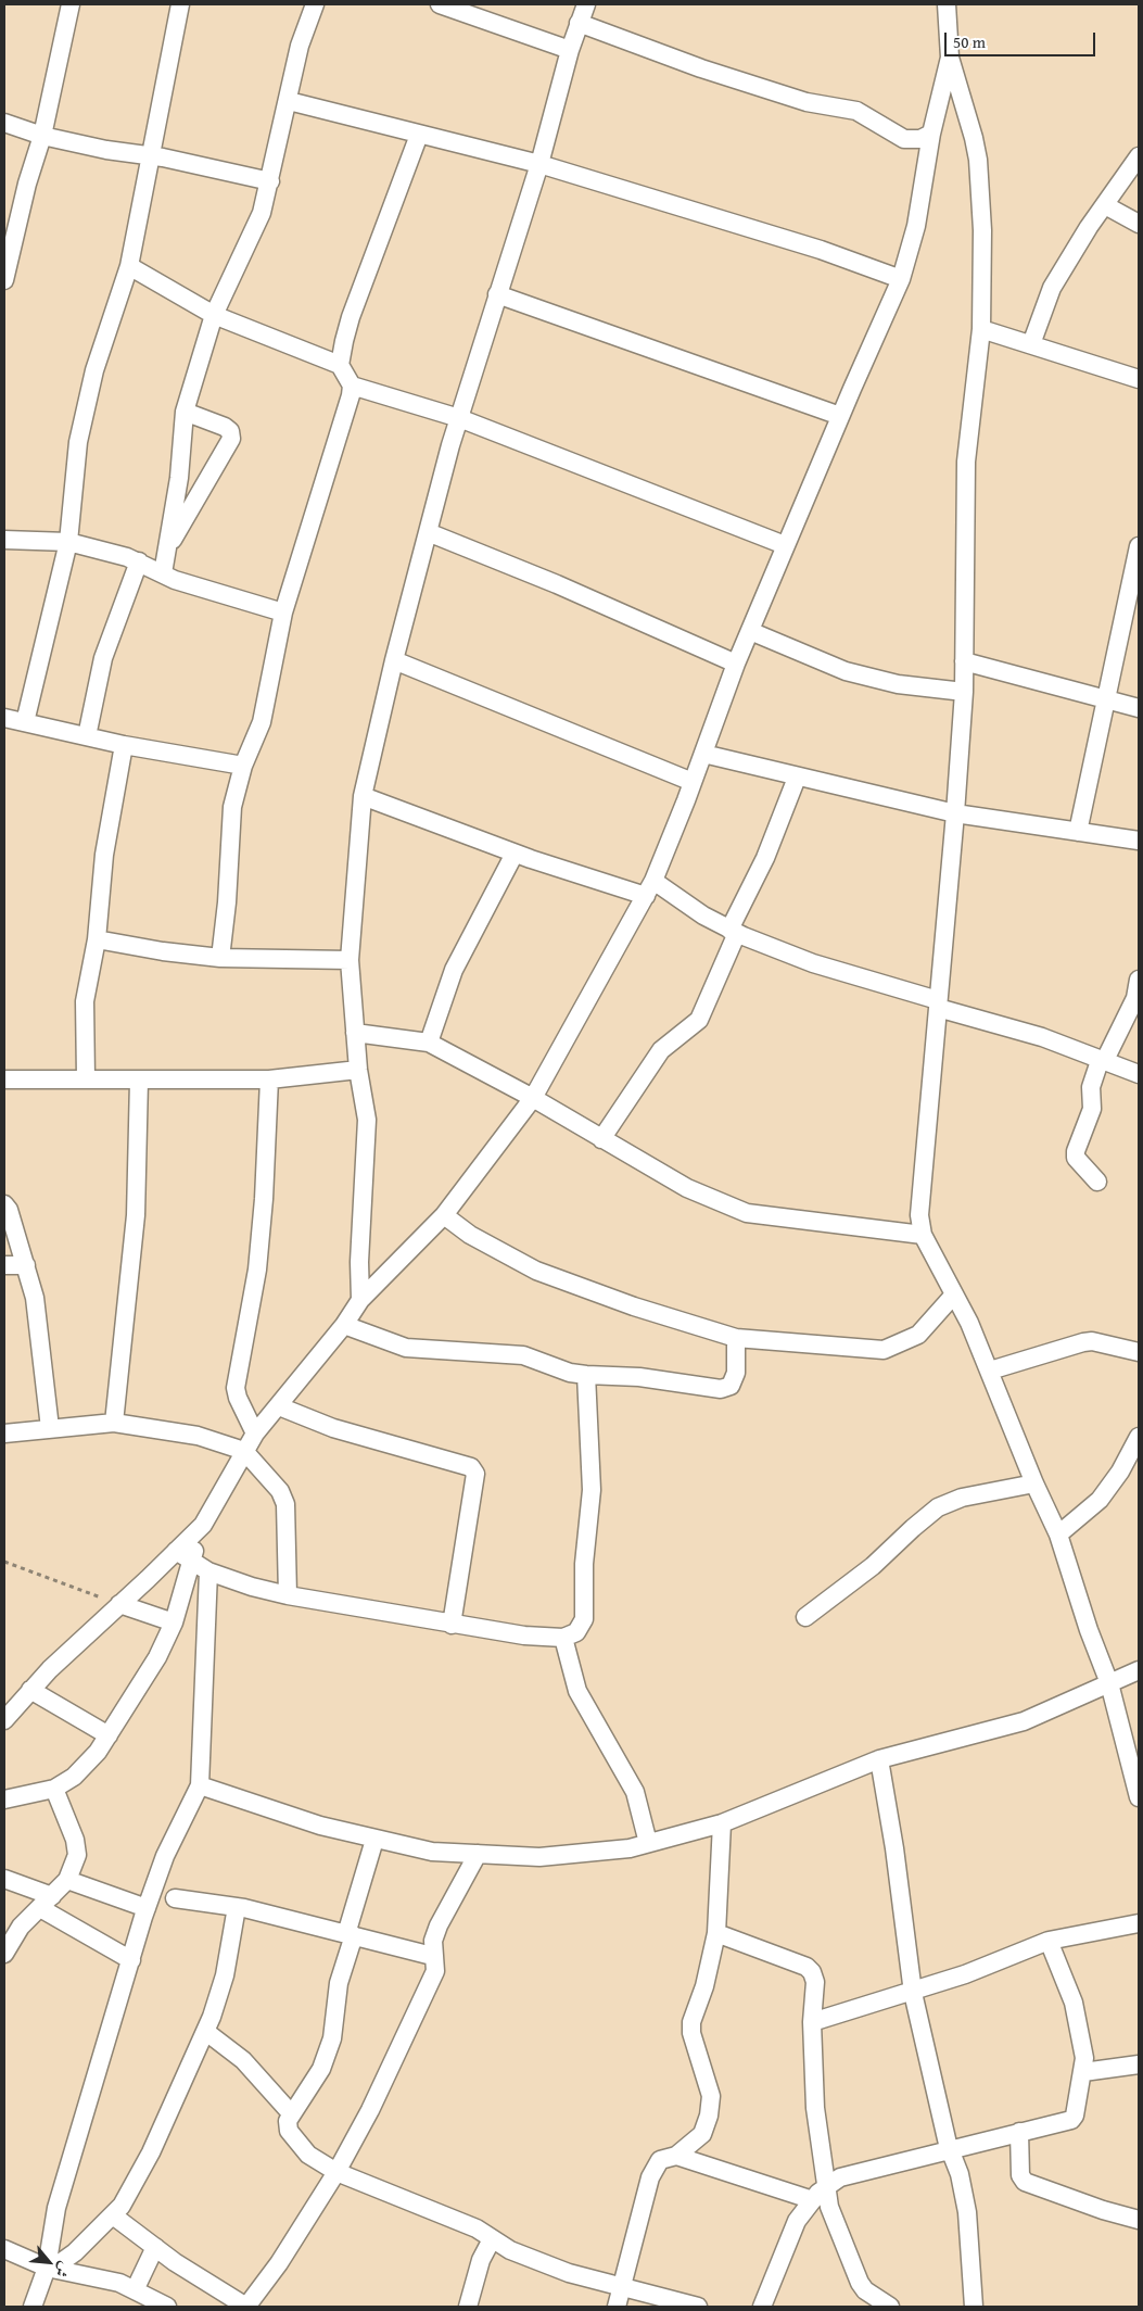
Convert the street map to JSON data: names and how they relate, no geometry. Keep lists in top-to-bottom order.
{
  "scale_bar": "50 m",
  "north": "bottom right"
}
